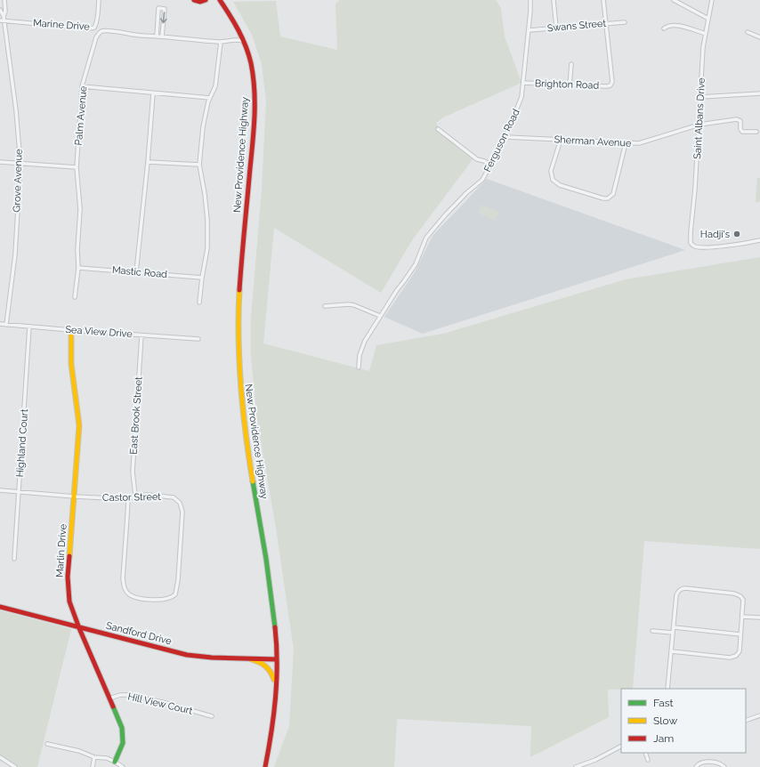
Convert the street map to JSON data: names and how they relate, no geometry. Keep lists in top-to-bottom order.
{
  "streets": {
    "main road": ["New Providence Highway", "Marlin Drive", "Sandford Drive"],
    "street": [
      "Marine Drive",
      "Swans Street",
      "Brighton Road",
      "Palm Avenue",
      "Saint Albans Drive",
      "Ferguson Road",
      "Sherman Avenue",
      "Grove Avenue",
      "Mastic Road",
      "Sea View Drive",
      "East Brook Street",
      "Highland Court",
      "Castor Street",
      "Hill View Court"
    ]
  },
  "crossings": [
    ["Marine Drive", "Grove Avenue"],
    ["Swans Street", "Brighton Road"],
    ["Swans Street", "Ferguson Road"],
    ["Brighton Road", "Ferguson Road"],
    ["Palm Avenue", "Mastic Road"],
    ["Saint Albans Drive", "Sherman Avenue"],
    ["Ferguson Road", "Sherman Avenue"],
    ["New Providence Highway", "Sandford Drive"],
    ["Grove Avenue", "Sea View Drive"],
    ["Sea View Drive", "East Brook Street"],
    ["Sea View Drive", "Highland Court"],
    ["Sea View Drive", "Marlin Drive"],
    ["East Brook Street", "Castor Street"],
    ["Highland Court", "Castor Street"],
    ["Castor Street", "Marlin Drive"],
    ["Marlin Drive", "Sandford Drive"],
    ["Marlin Drive", "Hill View Court"]
  ],
  "places": ["Hadji's"],
  "legend": ["Fast", "Slow", "Jam"]
}
